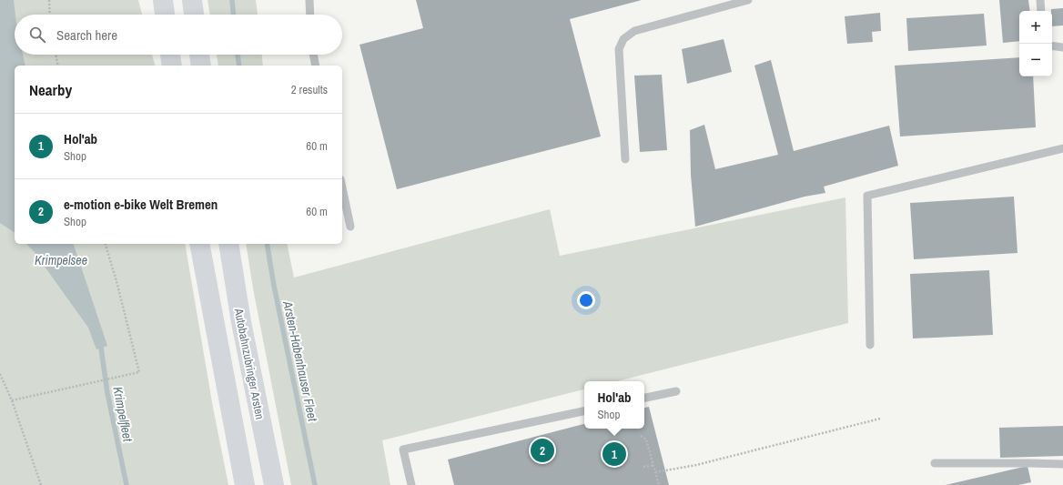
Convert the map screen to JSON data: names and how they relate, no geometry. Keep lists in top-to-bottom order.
{
  "streets": {
    "highway": ["Autobahnzubringer Arsten"]
  },
  "water": ["Krimpelsee", "Arsten-Habenhauser Fleet", "Krimpelfleet"],
  "page": {
    "map_buttons": ["+", "−"],
    "search": "Search here",
    "heading": ["Nearby", "2 results"],
    "list": [
      {
        "mark": "1",
        "name": "Hol'ab",
        "note": "Shop",
        "value": "60 m"
      },
      {
        "mark": "2",
        "name": "e-motion e-bike Welt Bremen",
        "note": "Shop",
        "value": "60 m"
      }
    ],
    "popup": ["Hol'ab", "Shop"],
    "pins": ["2", "1"]
  }
}
